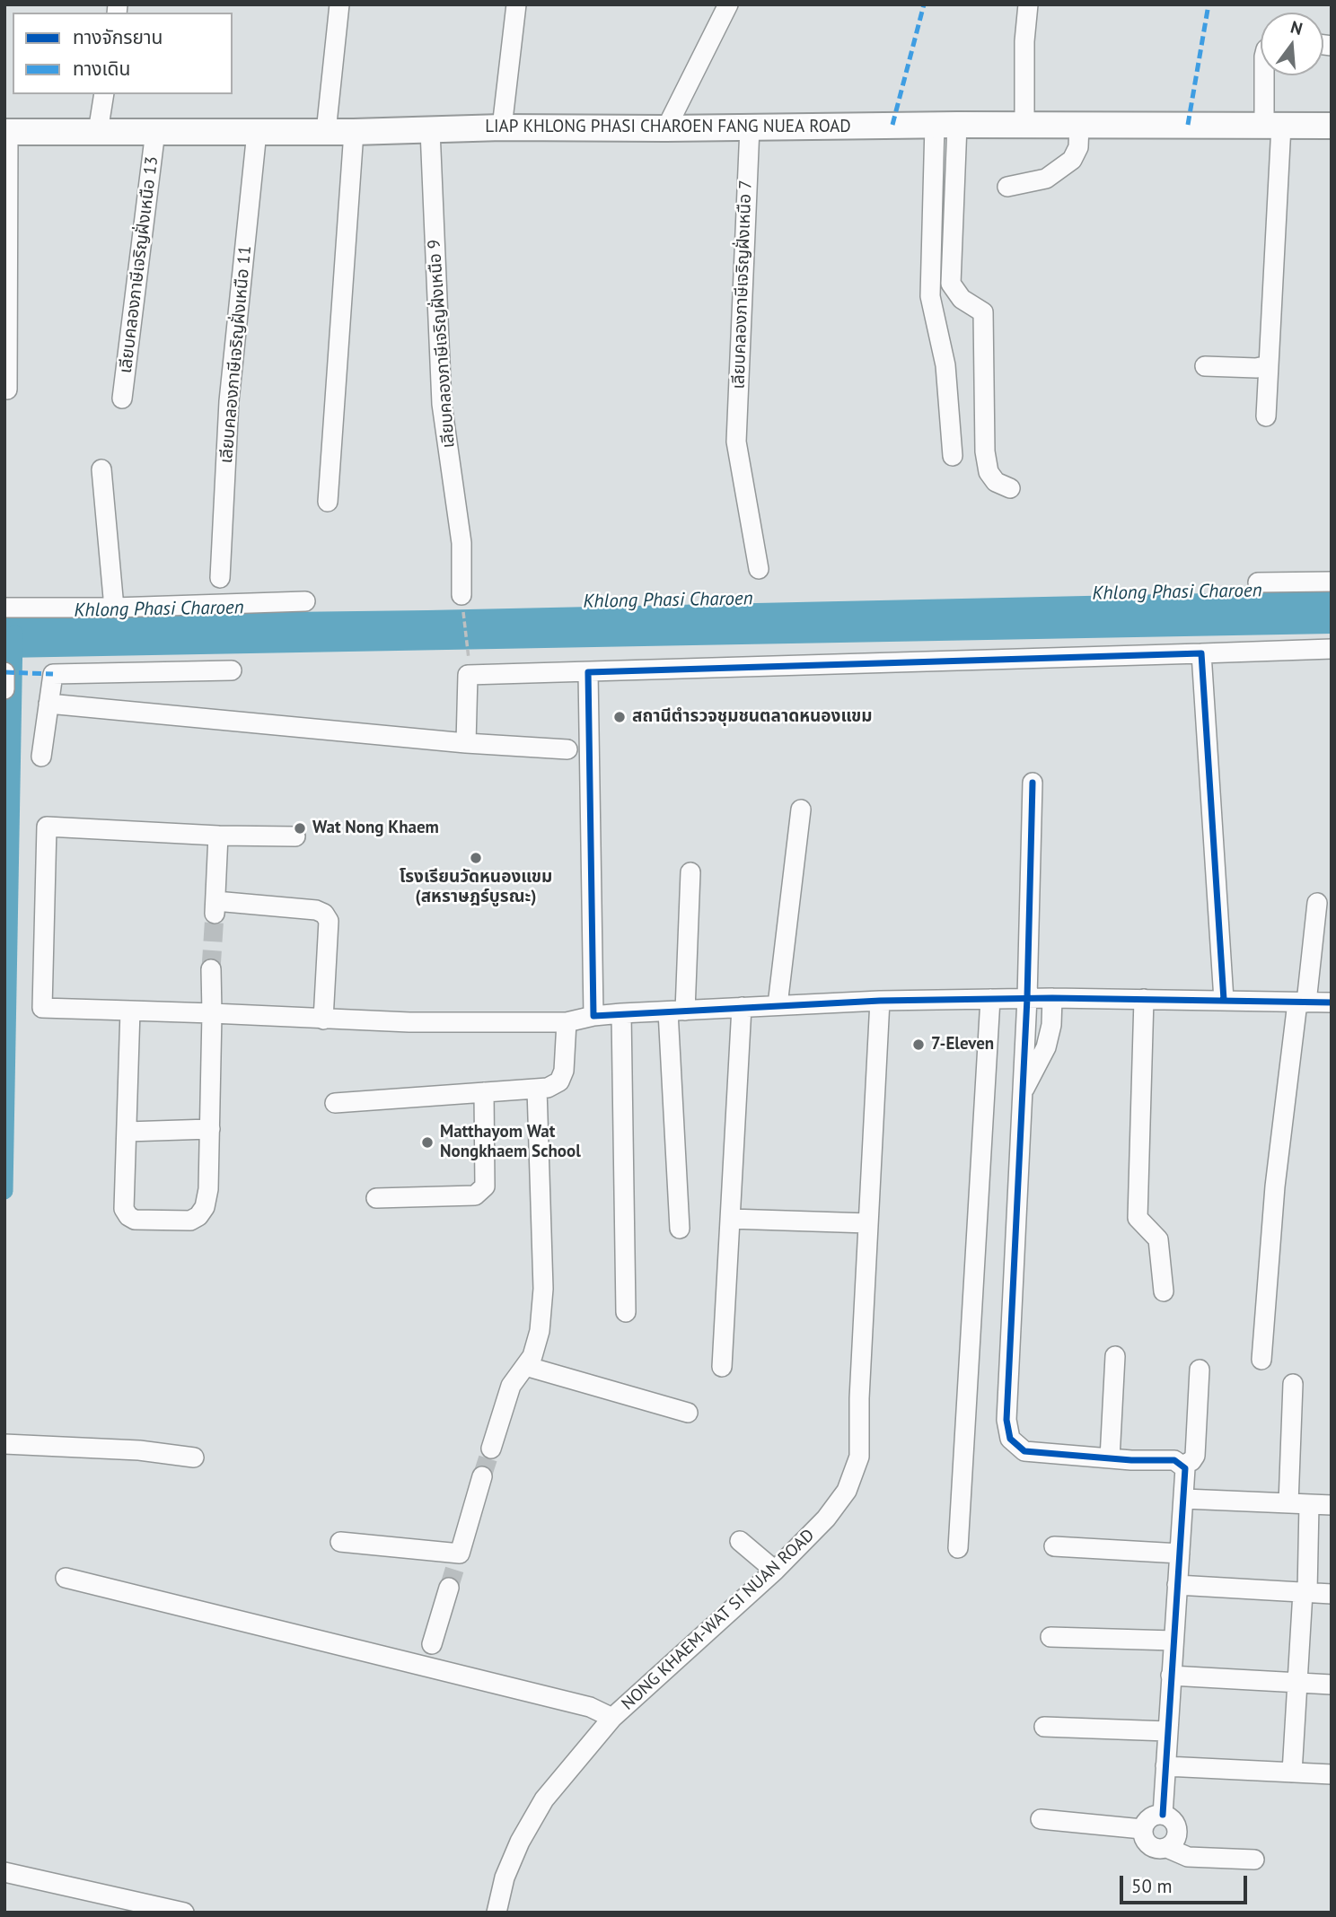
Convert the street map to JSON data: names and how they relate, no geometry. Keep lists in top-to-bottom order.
{
  "streets": {
    "main road": ["LIAP KHLONG PHASI CHAROEN FANG NUEA ROAD"],
    "street": [
      "เลียบคลองภาษีเจริญฝั่งเหนือ 13",
      "เลียบคลองภาษีเจริญฝั่งเหนือ 7",
      "เลียบคลองภาษีเจริญฝั่งเหนือ 9",
      "เลียบคลองภาษีเจริญฝั่งเหนือ 11",
      "NONG KHAEM-WAT SI NUAN ROAD"
    ]
  },
  "crossings": [
    ["LIAP KHLONG PHASI CHAROEN FANG NUEA ROAD", "เลียบคลองภาษีเจริญฝั่งเหนือ 13"],
    ["LIAP KHLONG PHASI CHAROEN FANG NUEA ROAD", "เลียบคลองภาษีเจริญฝั่งเหนือ 7"],
    ["LIAP KHLONG PHASI CHAROEN FANG NUEA ROAD", "เลียบคลองภาษีเจริญฝั่งเหนือ 9"],
    ["LIAP KHLONG PHASI CHAROEN FANG NUEA ROAD", "เลียบคลองภาษีเจริญฝั่งเหนือ 11"]
  ],
  "water": ["Khlong Phasi Charoen"],
  "places": [
    "สถานีตำรวจชุมชนตลาดหนองแขม",
    "Wat Nong Khaem",
    "โรงเรียนวัดหนองแขม (สหราษฎร์บูรณะ)",
    "7-Eleven",
    "Matthayom Wat Nongkhaem School"
  ],
  "legend": ["ทางจักรยาน", "ทางเดิน"],
  "scale_bar": "50 m",
  "north": "top"
}
